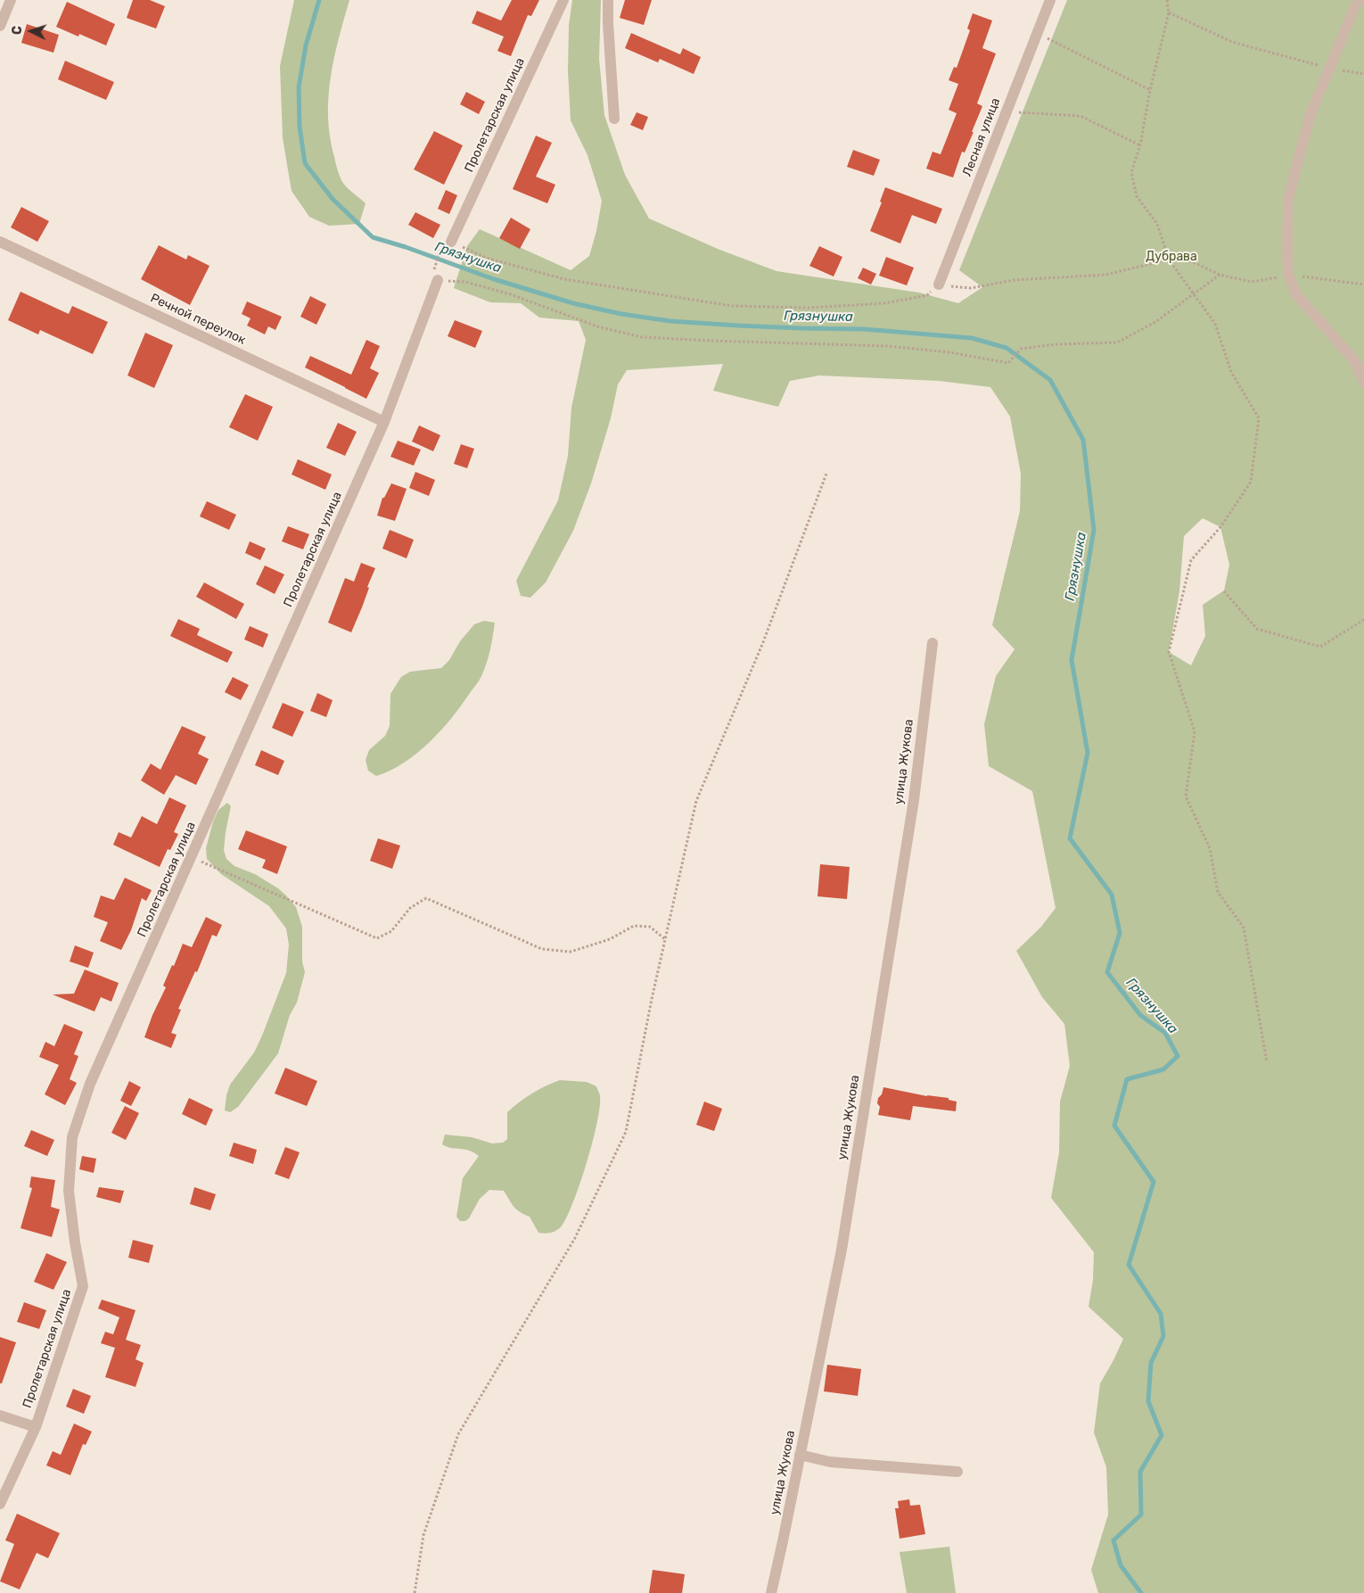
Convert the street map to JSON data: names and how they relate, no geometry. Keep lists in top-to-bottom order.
{
  "streets": {
    "street": [
      "Пролетарская улица",
      "Лесная улица",
      "Речной переулок",
      "улица Жукова"
    ]
  },
  "crossings": [
    ["Пролетарская улица", "Речной переулок"]
  ],
  "water": ["Грязнушка"],
  "parks": ["Дубрава"],
  "north": "left"
}
